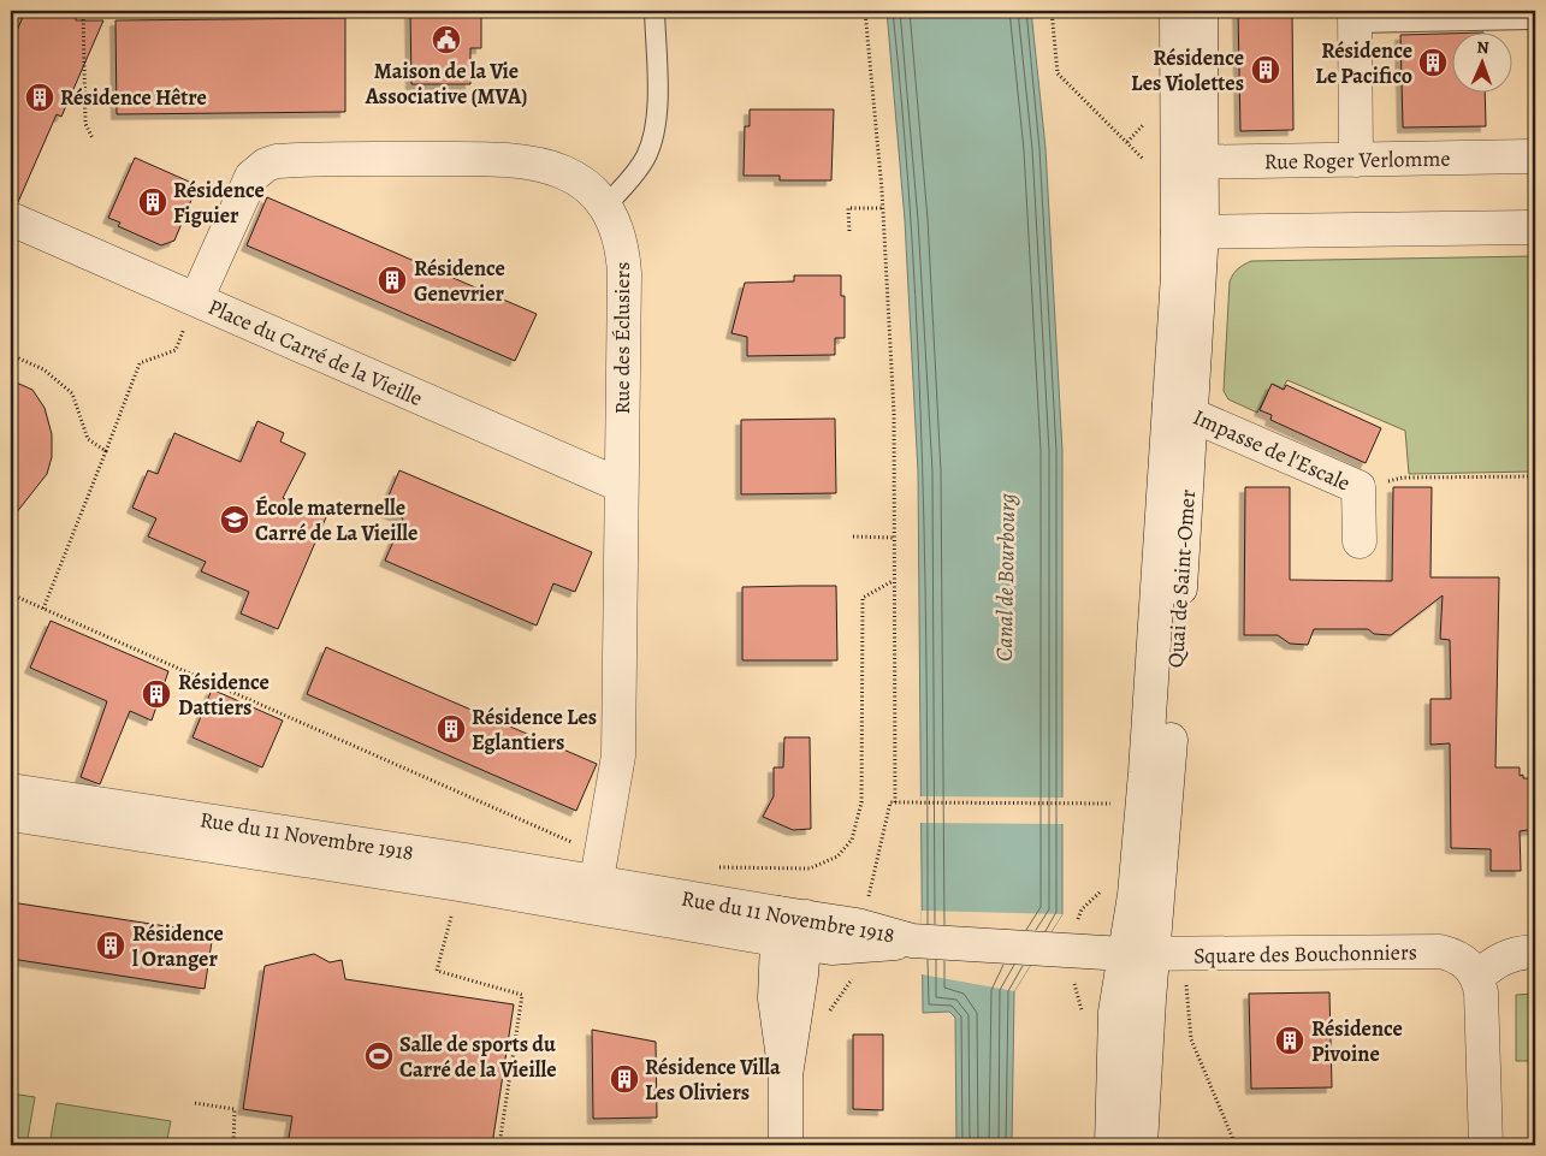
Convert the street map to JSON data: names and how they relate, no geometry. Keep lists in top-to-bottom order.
{
  "streets": {
    "street": [
      "Rue Roger Verlomme",
      "Rue des Éclusiers",
      "Place du Carré de la Vieille",
      "Impasse de l'Escale",
      "Quai de Saint-Omer",
      "Rue du 11 Novembre 1918",
      "Square des Bouchonniers"
    ]
  },
  "crossings": [
    ["Rue Roger Verlomme", "Quai de Saint-Omer"],
    ["Rue des Éclusiers", "Place du Carré de la Vieille"],
    ["Rue des Éclusiers", "Rue du 11 Novembre 1918"],
    ["Impasse de l'Escale", "Quai de Saint-Omer"],
    ["Quai de Saint-Omer", "Rue du 11 Novembre 1918"],
    ["Quai de Saint-Omer", "Square des Bouchonniers"],
    ["Rue du 11 Novembre 1918", "Square des Bouchonniers"]
  ],
  "water": ["Canal de Bourbourg"],
  "places": {
    "public building": ["Maison de la Vie Associative (MVA)"],
    "building": [
      "Résidence Le Pacifico",
      "Résidence Les Violettes",
      "Résidence Hêtre",
      "Résidence Figuier",
      "Résidence Genevrier",
      "Résidence Dattiers",
      "Résidence Les Eglantiers",
      "Résidence l Oranger",
      "Résidence Pivoine",
      "Résidence Villa Les Oliviers"
    ],
    "school or university": ["École maternelle Carré de La Vieille"],
    "sports": ["Salle de sports du Carré de la Vieille"]
  },
  "north": "top"
}
